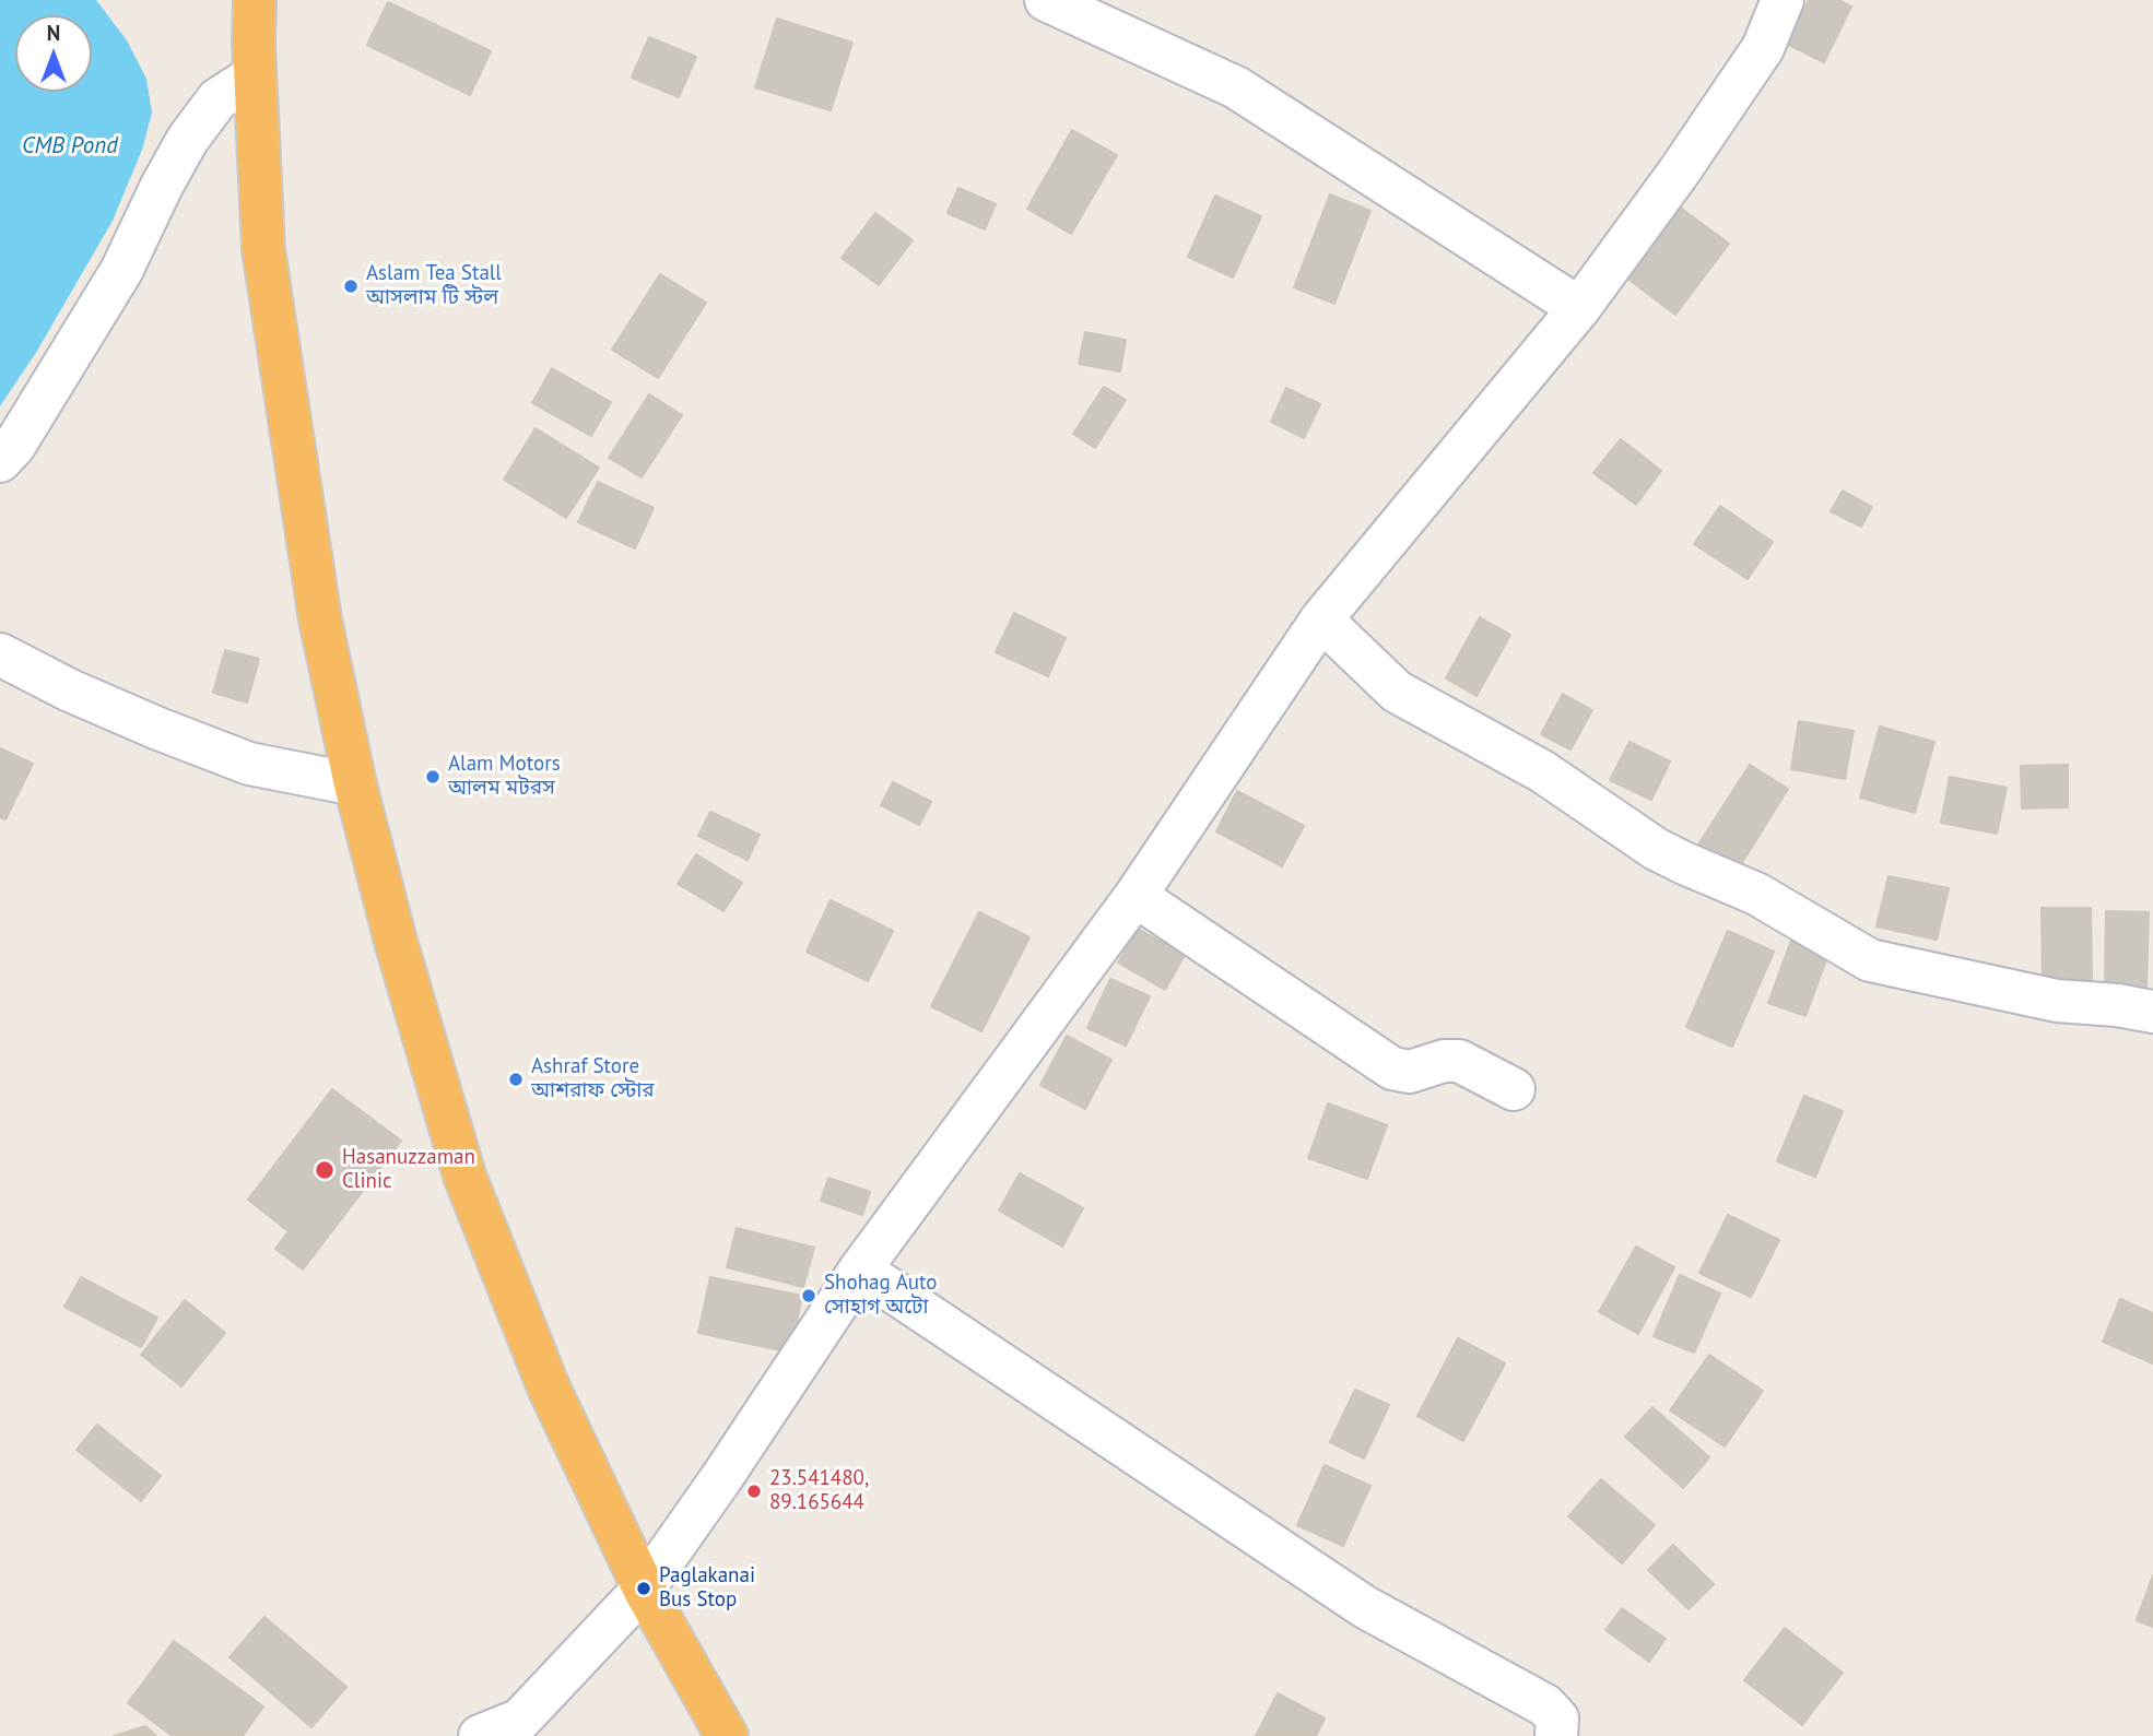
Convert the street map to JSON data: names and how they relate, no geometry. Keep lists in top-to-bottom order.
{
  "water": ["CMB Pond"],
  "places": [
    "Aslam Tea Stall আসলাম টি স্টল",
    "Alam Motors আলম মটরস",
    "Ashraf Store আশরাফ স্টোর",
    "Hasanuzzaman Clinic",
    "Shohag Auto সোহাগ অটো",
    "23.541480, 89.165644",
    "Paglakanai Bus Stop"
  ],
  "north": "top"
}
